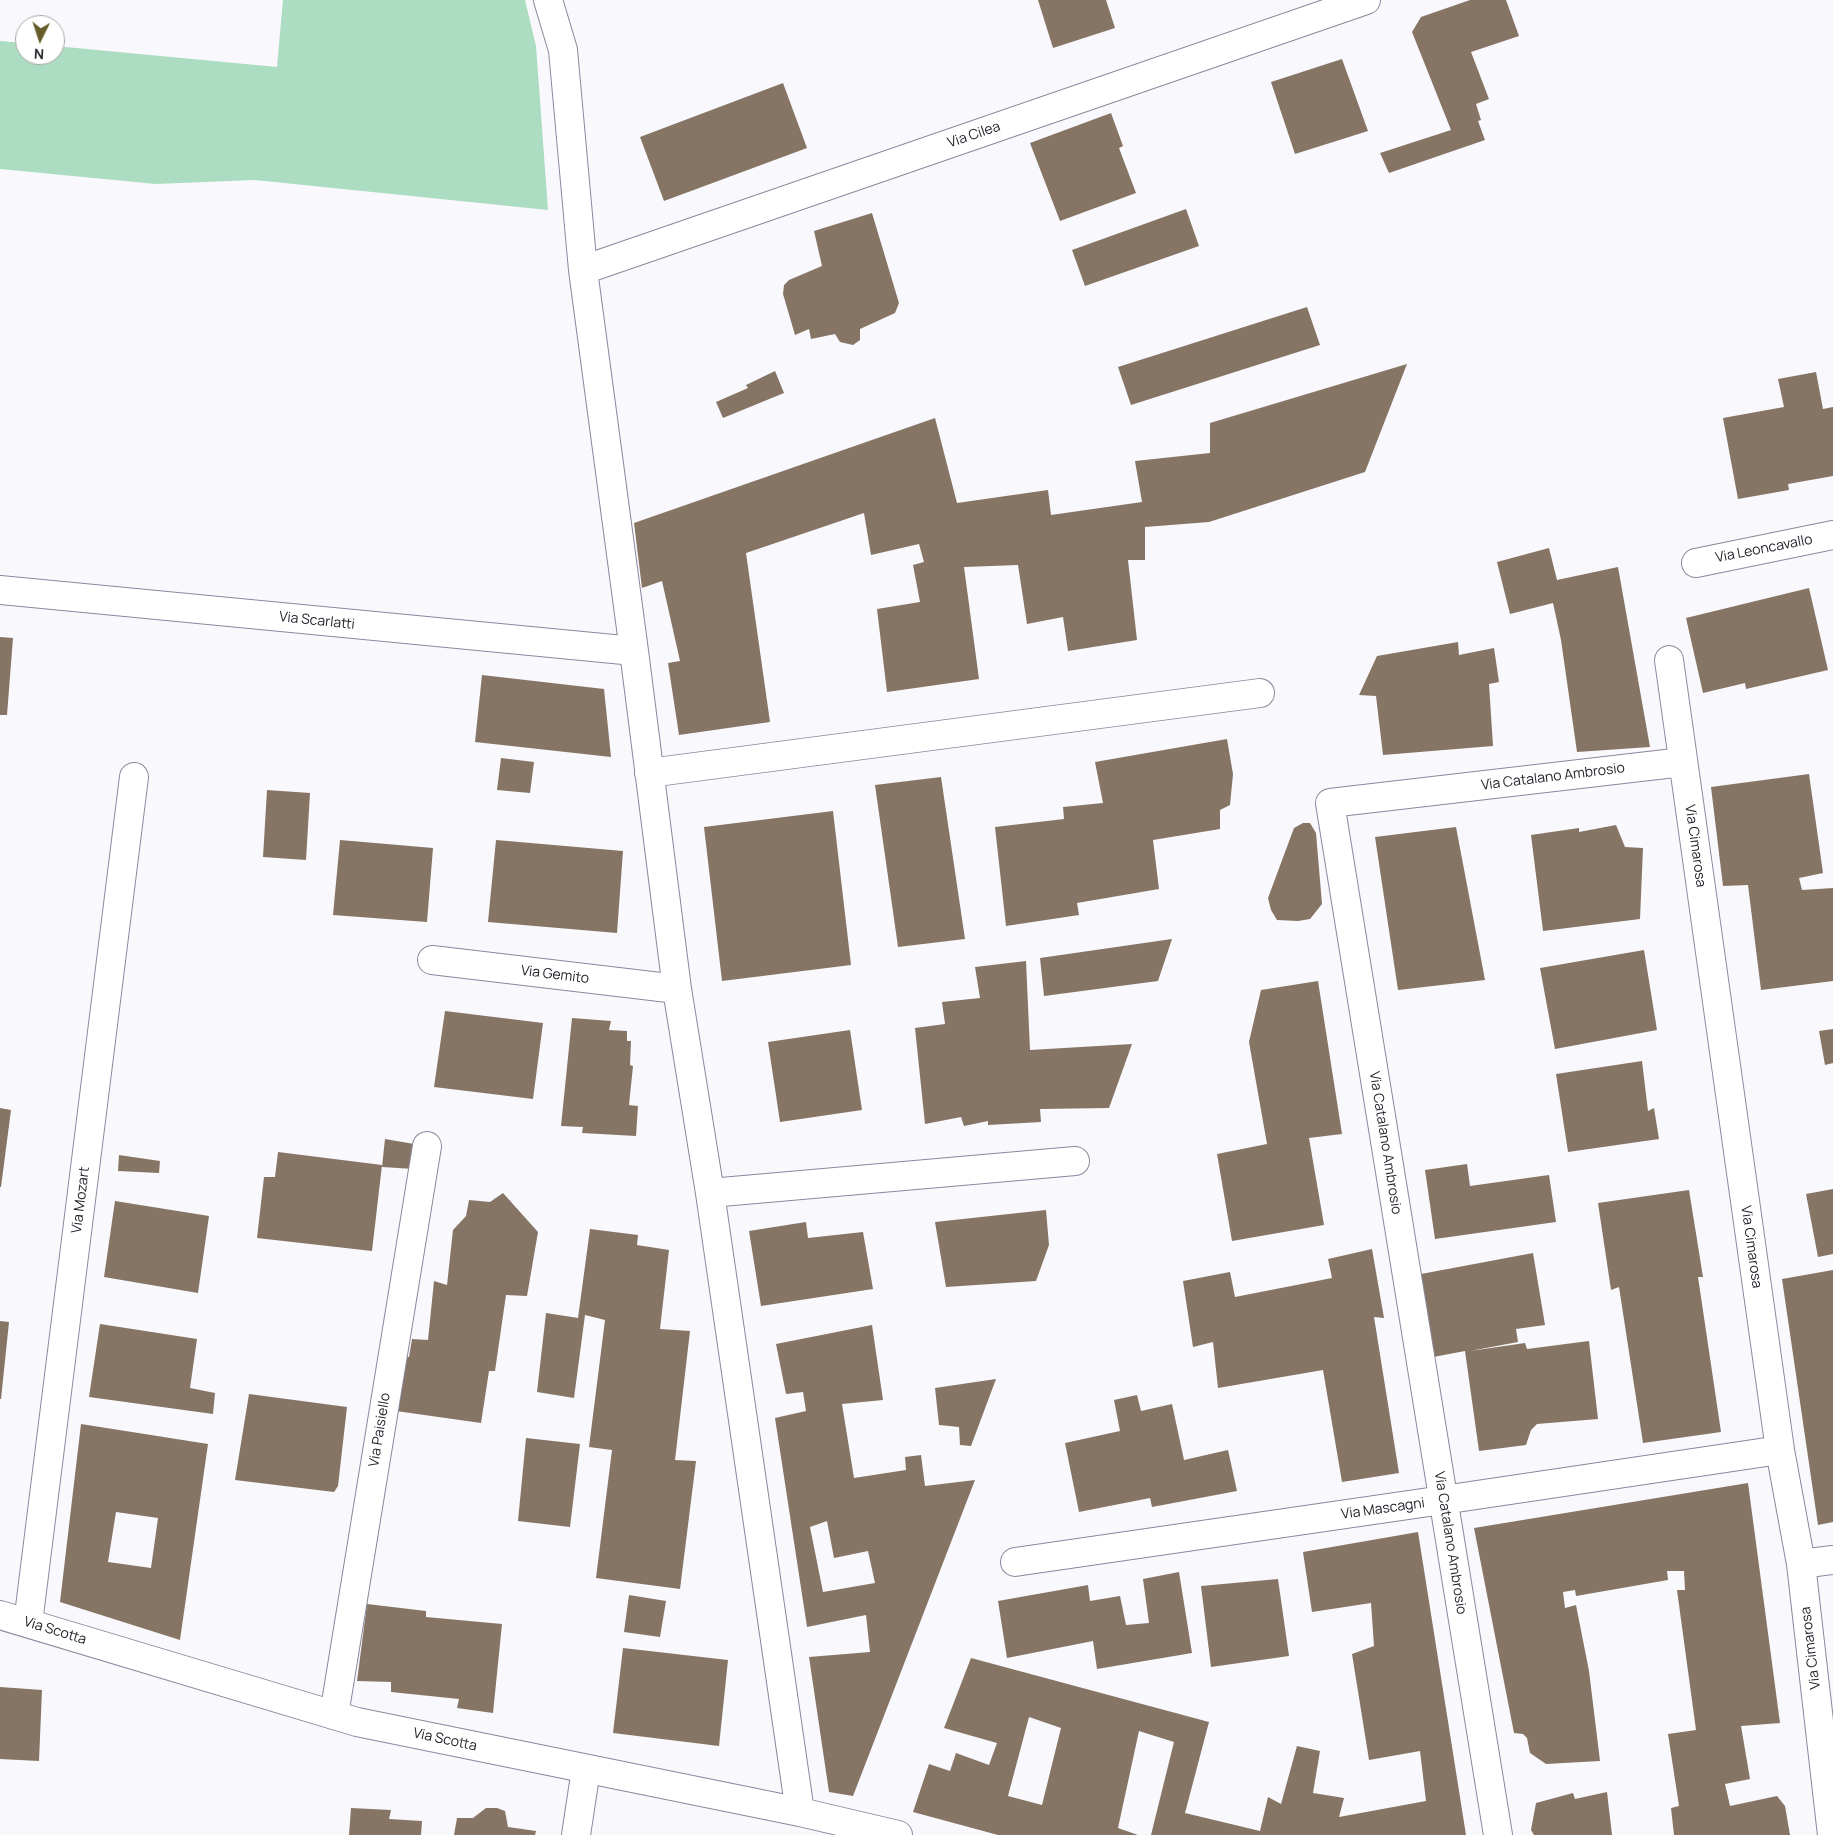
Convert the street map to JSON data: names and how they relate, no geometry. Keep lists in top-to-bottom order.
{
  "streets": {
    "street": [
      "Via Cilea",
      "Via Leoncavallo",
      "Via Scarlatti",
      "Via Catalano Ambrosio",
      "Via Cimarosa",
      "Via Gemito",
      "Via Mozart",
      "Via Paisiello",
      "Via Mascagni",
      "Via Scotta"
    ]
  },
  "crossings": [
    ["Via Catalano Ambrosio", "Via Cimarosa"],
    ["Via Catalano Ambrosio", "Via Mascagni"],
    ["Via Cimarosa", "Via Mascagni"],
    ["Via Mozart", "Via Scotta"],
    ["Via Paisiello", "Via Scotta"]
  ],
  "north": "bottom"
}
